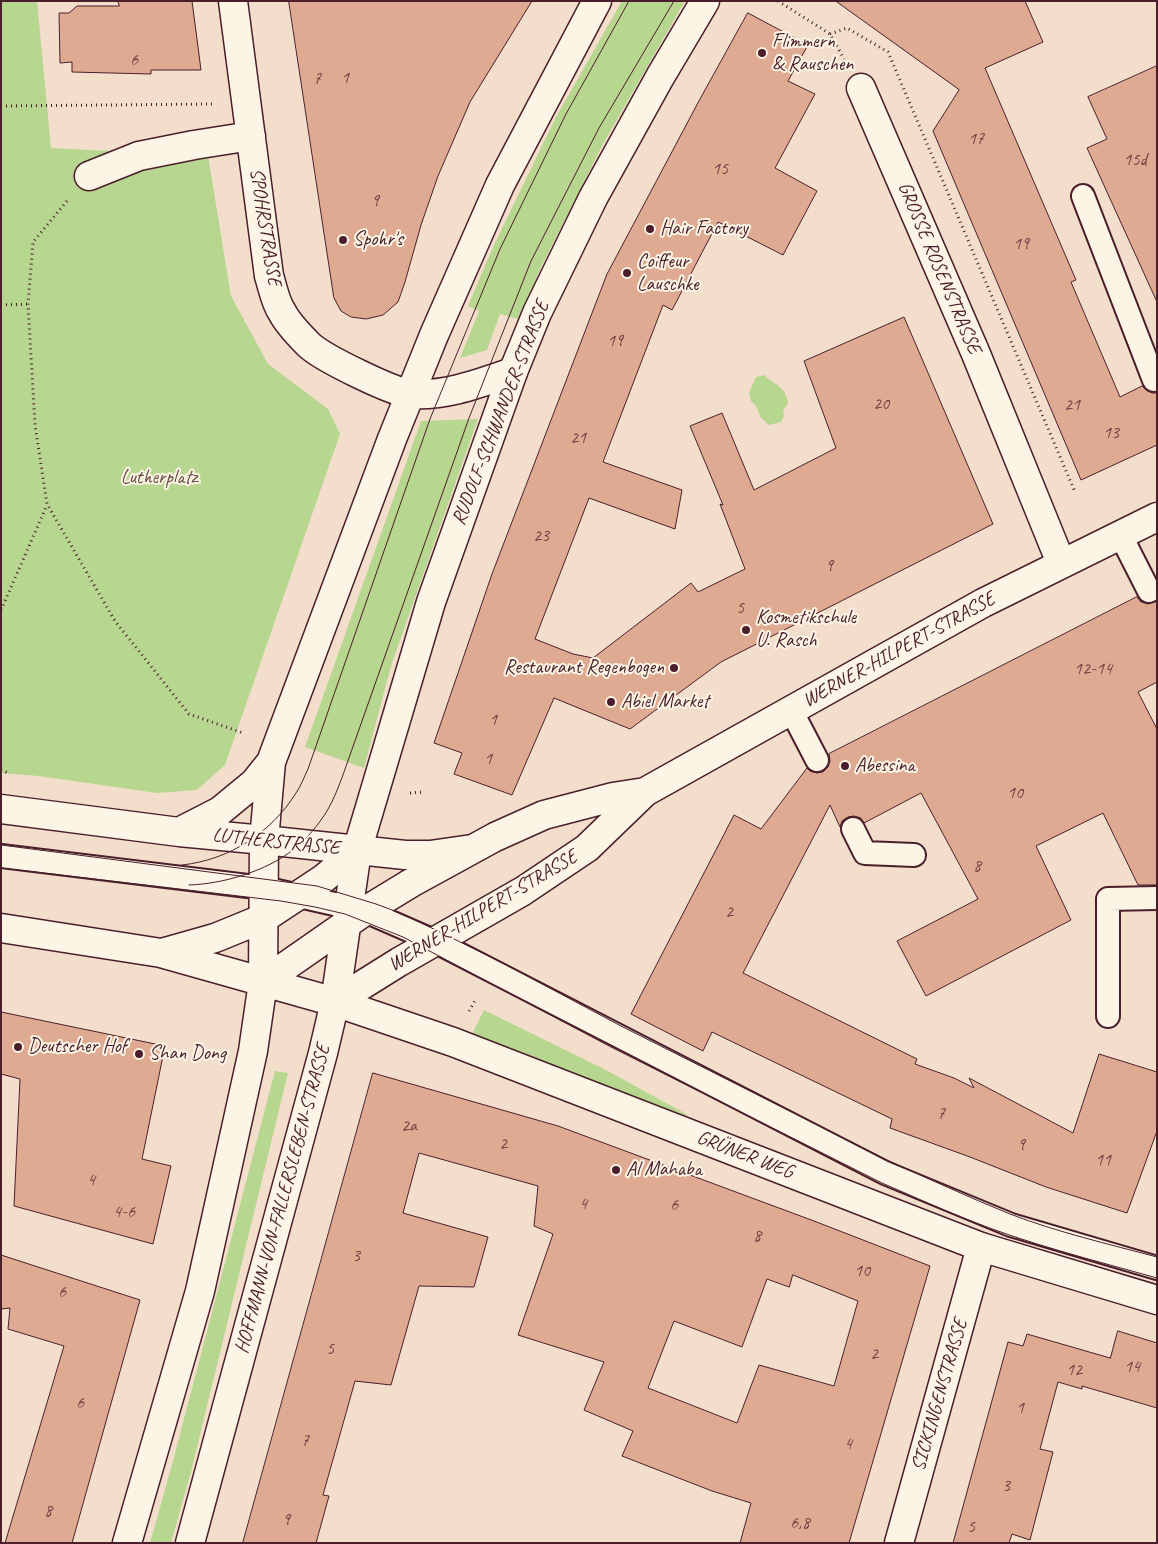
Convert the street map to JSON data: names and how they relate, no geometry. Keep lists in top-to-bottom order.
{
  "streets": {
    "main road": [
      "SPOHRSTRASSE",
      "GROSSE ROSENSTRASSE",
      "RUDOLF-SCHWANDER-STRASSE",
      "WERNER-HILPERT-STRASSE",
      "LUTHERSTRASSE",
      "GRÜNER WEG",
      "HOFFMANN-VON-FALLERSLEBEN-STRASSE",
      "SICKINGENSTRASSE"
    ]
  },
  "crossings": [
    ["SPOHRSTRASSE", "RUDOLF-SCHWANDER-STRASSE"],
    ["GROSSE ROSENSTRASSE", "WERNER-HILPERT-STRASSE"],
    ["RUDOLF-SCHWANDER-STRASSE", "WERNER-HILPERT-STRASSE"],
    ["RUDOLF-SCHWANDER-STRASSE", "LUTHERSTRASSE"],
    ["RUDOLF-SCHWANDER-STRASSE", "HOFFMANN-VON-FALLERSLEBEN-STRASSE"],
    ["WERNER-HILPERT-STRASSE", "LUTHERSTRASSE"],
    ["WERNER-HILPERT-STRASSE", "GRÜNER WEG"],
    ["WERNER-HILPERT-STRASSE", "HOFFMANN-VON-FALLERSLEBEN-STRASSE"],
    ["LUTHERSTRASSE", "GRÜNER WEG"],
    ["LUTHERSTRASSE", "HOFFMANN-VON-FALLERSLEBEN-STRASSE"],
    ["GRÜNER WEG", "HOFFMANN-VON-FALLERSLEBEN-STRASSE"],
    ["GRÜNER WEG", "SICKINGENSTRASSE"]
  ],
  "parks": ["Lutherplatz"],
  "places": [
    "Flimmern & Rauschen",
    "Hair Factory",
    "Spohr's",
    "Coiffeur Lauschke",
    "Kosmetikschule U. Rasch",
    "Restaurant Regenbogen",
    "Abiel Market",
    "Abessina",
    "Deutscher Hof",
    "Shan Dong",
    "Al Mahaba"
  ],
  "house_numbers": [
    "6",
    "1",
    "7",
    "17",
    "15d",
    "15",
    "9",
    "19",
    "19",
    "20",
    "21",
    "13",
    "21",
    "23",
    "9",
    "5",
    "12-14",
    "1",
    "1",
    "10",
    "8",
    "2",
    "7",
    "2a",
    "2",
    "9",
    "11",
    "4",
    "4",
    "6",
    "4-6",
    "8",
    "3",
    "10",
    "6",
    "5",
    "2",
    "14",
    "12",
    "6",
    "1",
    "7",
    "4",
    "3",
    "8",
    "9",
    "6,8",
    "5"
  ]
}
